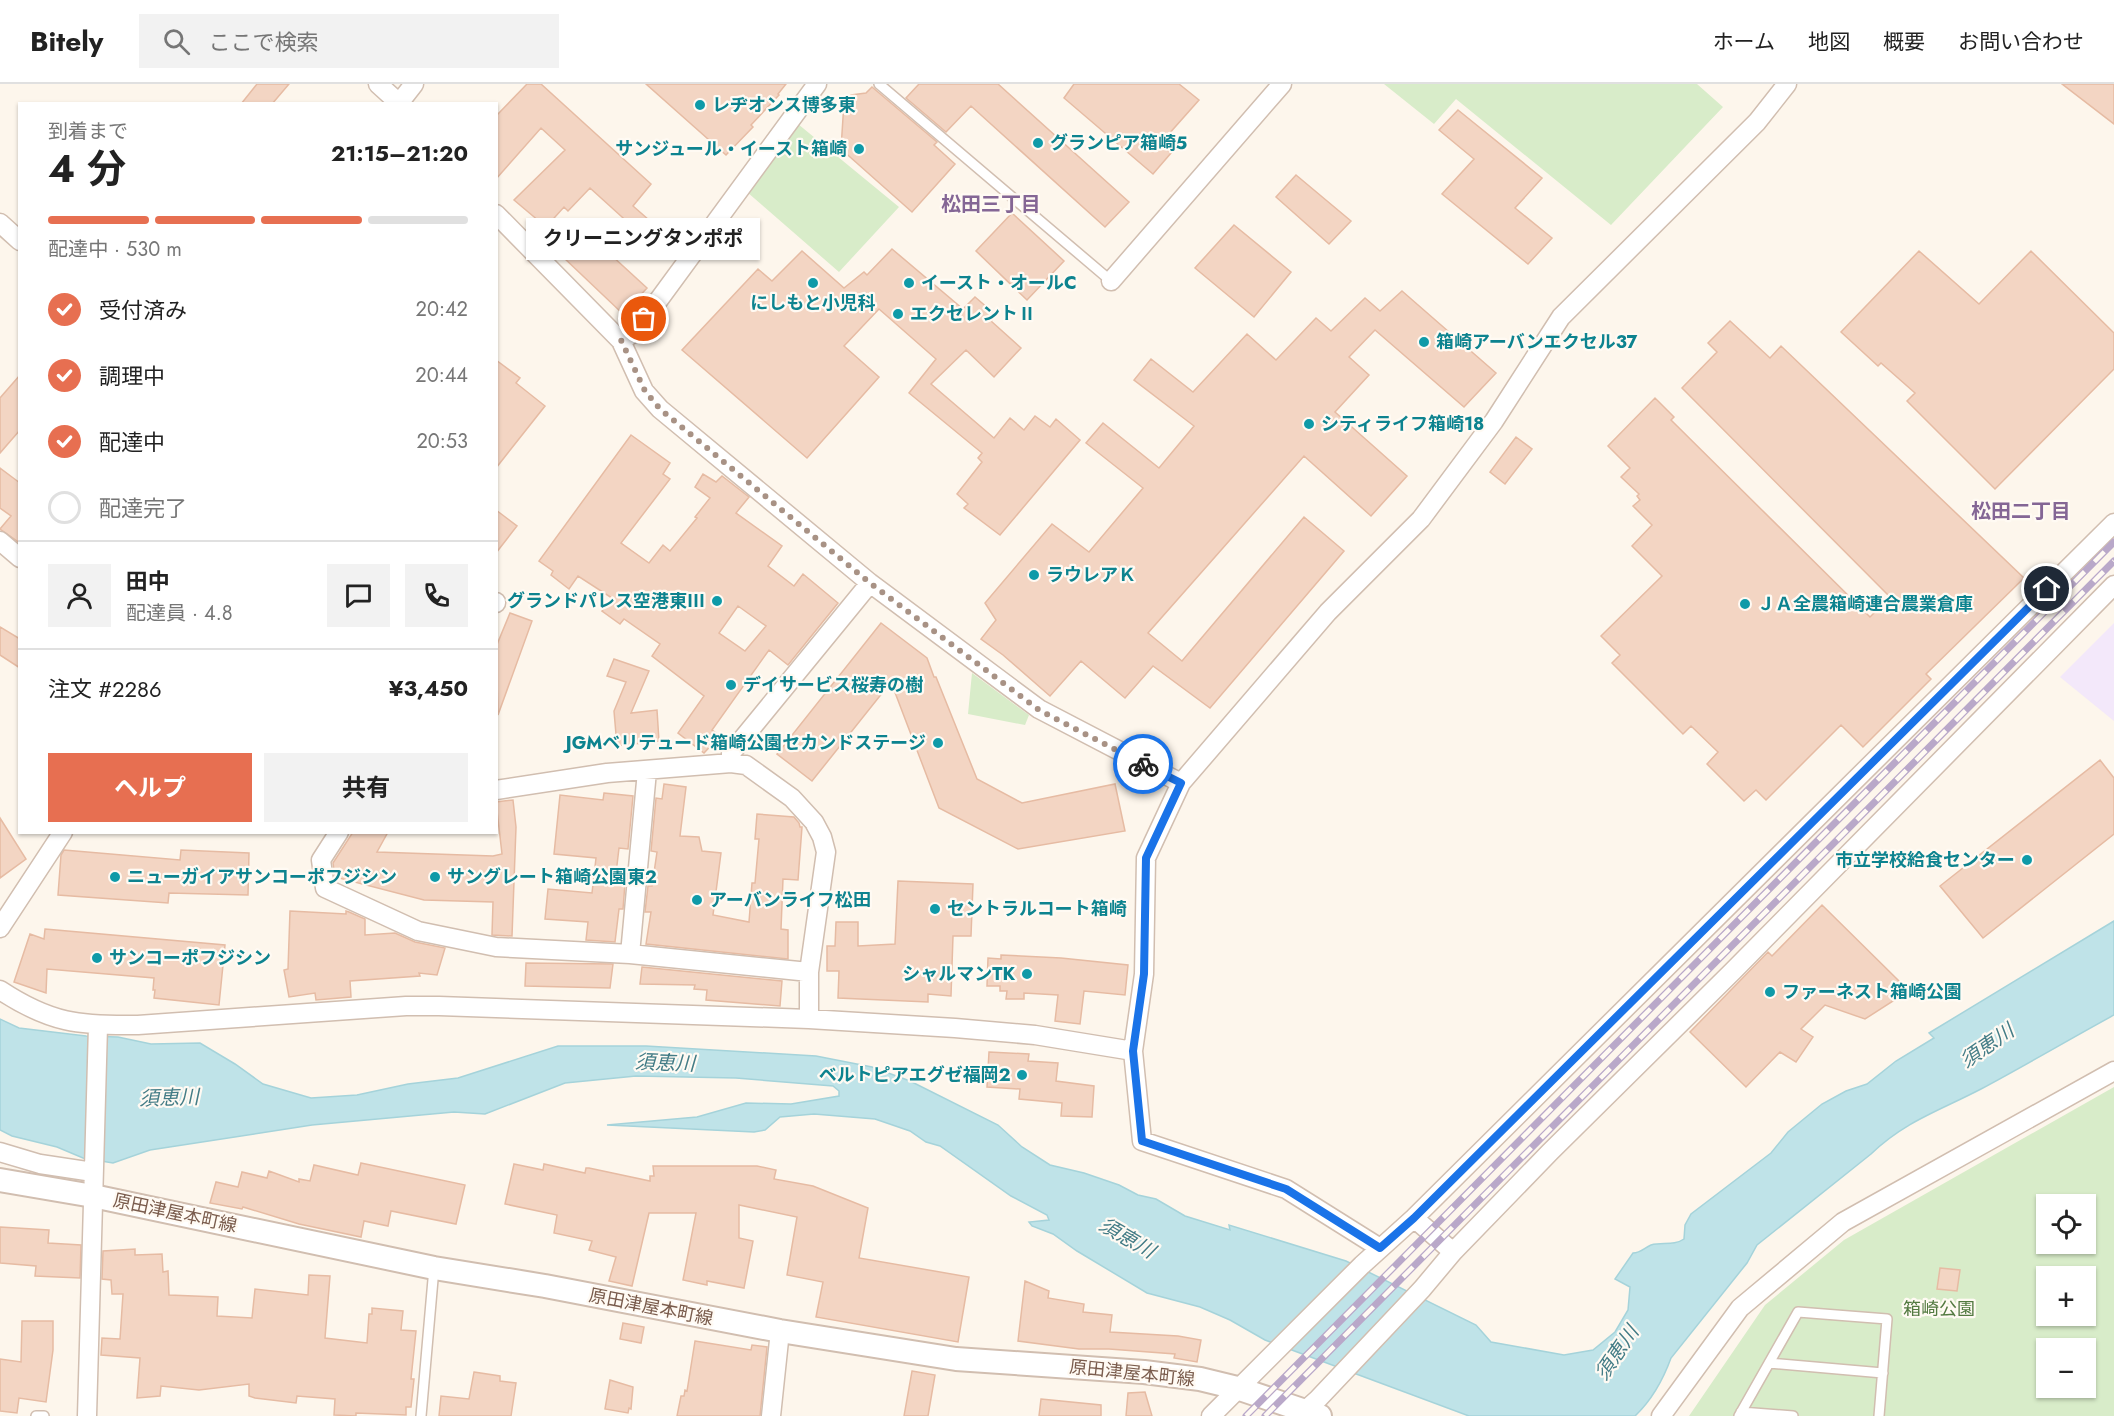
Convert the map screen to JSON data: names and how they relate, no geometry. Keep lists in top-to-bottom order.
{
  "streets": {
    "street": ["原田津屋本町線"]
  },
  "districts": ["松田三丁目", "松田二丁目"],
  "water": ["須恵川"],
  "parks": ["箱崎公園"],
  "places": [
    "レヂオンス博多東",
    "グランピア箱崎５",
    "サンジュール・イースト箱崎",
    "にしもと小児科",
    "イースト・オールC",
    "エクセレントⅡ",
    "クリーニングタンポポ",
    "箱崎アーバンエクセル37",
    "シティライフ箱崎18",
    "ラウレアＫ",
    "グランドパレス空港東Ⅲ",
    "ＪＡ全農箱崎連合農業倉庫",
    "デイサービス桜寿の樹",
    "JGMベリテュード箱崎公園セカンドステージ",
    "市立学校給食センター",
    "ニューガイアサンコーポフジシン",
    "サングレート箱崎公園東２",
    "アーバンライフ松田",
    "セントラルコート箱崎",
    "サンコーポフジシン",
    "シャルマンTK",
    "ファーネスト箱崎公園",
    "ベルトピアエグゼ福岡２"
  ],
  "page": {
    "header": "Bitely",
    "search": "ここで検索",
    "nav": [
      "ホーム",
      "地図",
      "概要",
      "お問い合わせ"
    ],
    "heading": ["4 分", "到着まで", "21:15–21:20"],
    "panel": [
      "田中",
      "配達員 · 4.8",
      "注文 #2286",
      "¥3,450"
    ],
    "bar": "配達中 · 530 m",
    "bubble": "クリーニングタンポポ",
    "list": [
      ["受付済み", "20:42"],
      ["調理中", "20:44"],
      ["配達中", "20:53"],
      "配達完了"
    ],
    "buttons": ["ヘルプ", "共有"],
    "map_buttons": ["+", "−"]
  }
}
